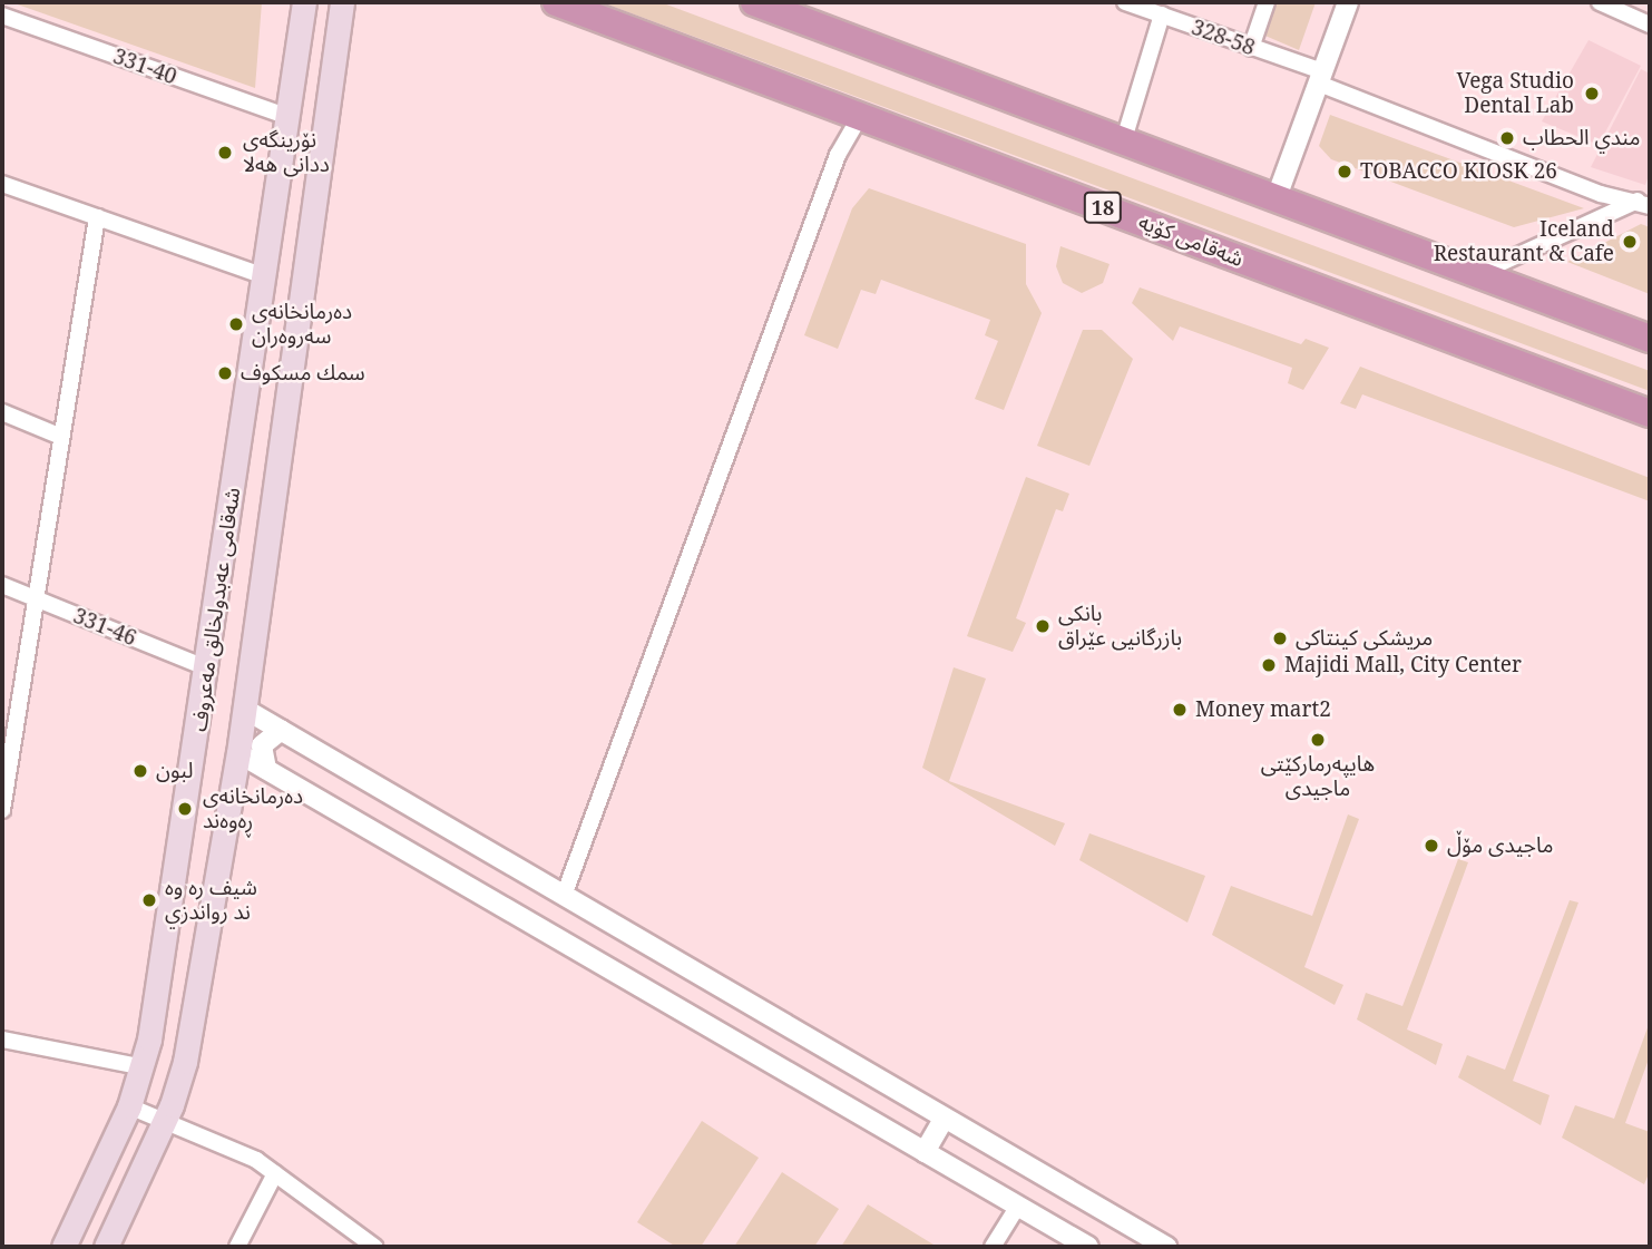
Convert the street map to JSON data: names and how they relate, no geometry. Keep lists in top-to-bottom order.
{
  "streets": {
    "highway": ["18", "شەقامی کۆیە"],
    "main road": ["شەقامی عەبدولخالق مەعروف"],
    "street": ["328-58", "331-40", "331-46"]
  },
  "crossings": [
    ["331-40", "شەقامی عەبدولخالق مەعروف"],
    ["شەقامی عەبدولخالق مەعروف", "331-46"]
  ],
  "places": [
    "Vega Studio Dental Lab",
    "مندي الحطاب",
    "نۆرینگەی ددانی هەلا",
    "TOBACCO KIOSK 26",
    "Iceland Restaurant & Cafe",
    "دەرمانخانەی سەروەران",
    "سمك مسكوف",
    "بانکی بازرگانیی عێراق",
    "مریشکی کینتاکی",
    "Majidi Mall, City Center",
    "Money mart2",
    "هایپەرمارکێتی ماجیدی",
    "لبون",
    "دەرمانخانەی ڕەوەند",
    "ماجیدی مۆڵ",
    "شيف ره وه ند رواندزي"
  ]
}
